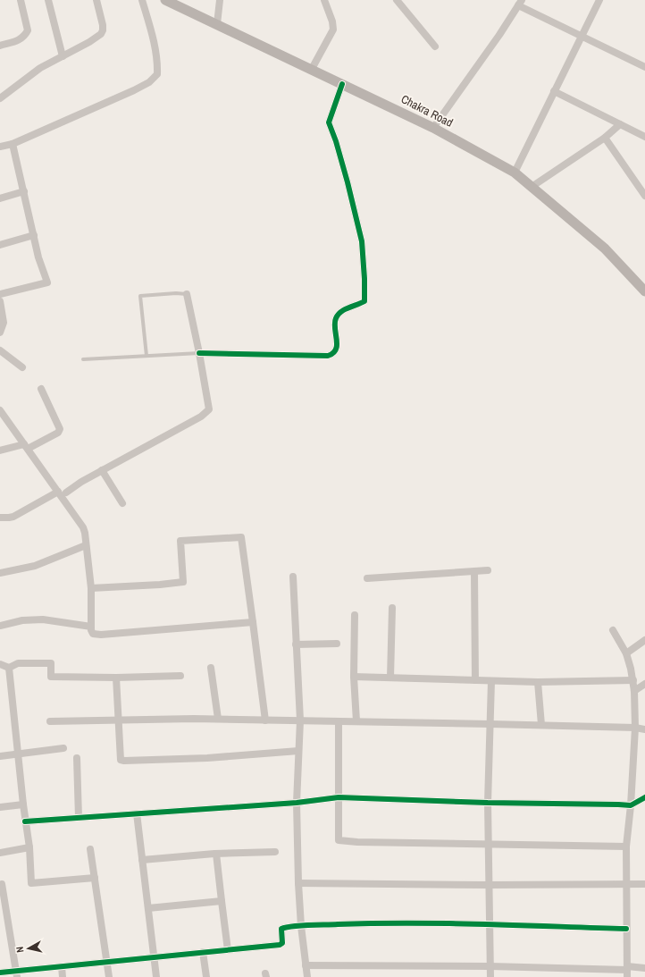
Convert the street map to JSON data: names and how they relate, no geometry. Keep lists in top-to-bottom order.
{
  "streets": {
    "main road": ["Chakra Road"]
  },
  "north": "left"
}
